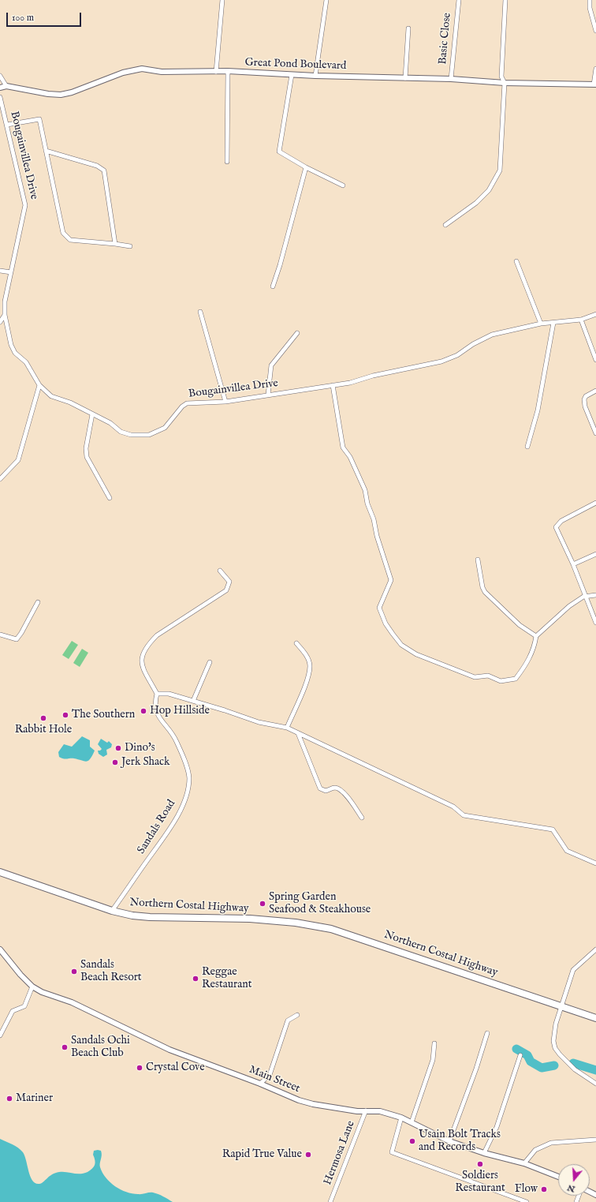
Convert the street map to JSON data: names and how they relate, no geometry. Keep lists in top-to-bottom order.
{
  "streets": {
    "main road": ["Northern Costal Highway"],
    "street": [
      "Basic Close",
      "Great Pond Boulevard",
      "Bougainvillea Drive",
      "Sandals Road",
      "Main Street",
      "Hermosa Lane"
    ]
  },
  "crossings": [
    ["Basic Close", "Great Pond Boulevard"],
    ["Sandals Road", "Northern Costal Highway"],
    ["Main Street", "Hermosa Lane"]
  ],
  "places": [
    "Hop Hillside",
    "The Southern",
    "Rabbit Hole",
    "Dino's",
    "Jerk Shack",
    "Spring Garden Seafood & Steakhouse",
    "Sandals Beach Resort",
    "Reggae Restaurant",
    "Sandals Ochi Beach Club",
    "Crystal Cove",
    "Mariner",
    "Usain Bolt Tracks and Records",
    "Rapid True Value",
    "Soldiers Restaurant",
    "Flow"
  ],
  "scale_bar": "100 m",
  "north": "bottom"
}
